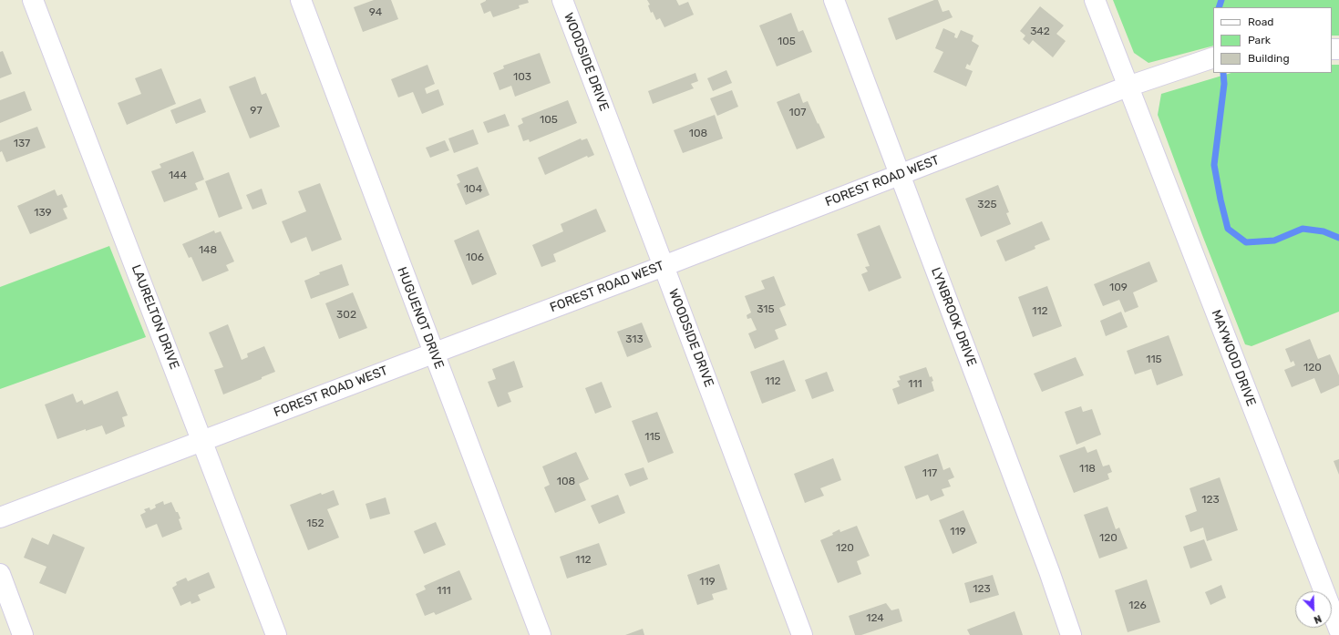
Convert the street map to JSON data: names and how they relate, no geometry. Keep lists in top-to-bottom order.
{
  "streets": {
    "street": [
      "WOODSIDE DRIVE",
      "FOREST ROAD WEST",
      "LAURELTON DRIVE",
      "LYNBROOK DRIVE",
      "HUGUENOT DRIVE",
      "MAYWOOD DRIVE"
    ]
  },
  "crossings": [
    ["WOODSIDE DRIVE", "FOREST ROAD WEST"],
    ["FOREST ROAD WEST", "LAURELTON DRIVE"],
    ["FOREST ROAD WEST", "LYNBROOK DRIVE"],
    ["FOREST ROAD WEST", "HUGUENOT DRIVE"],
    ["FOREST ROAD WEST", "MAYWOOD DRIVE"]
  ],
  "house_numbers": [
    "94",
    "342",
    "105",
    "103",
    "97",
    "107",
    "105",
    "108",
    "137",
    "144",
    "104",
    "325",
    "139",
    "148",
    "106",
    "109",
    "315",
    "112",
    "302",
    "313",
    "115",
    "120",
    "112",
    "111",
    "115",
    "118",
    "117",
    "108",
    "123",
    "152",
    "119",
    "120",
    "120",
    "112",
    "119",
    "123",
    "111",
    "126",
    "124"
  ],
  "legend": ["Road", "Park", "Building"],
  "north": "bottom right"
}
